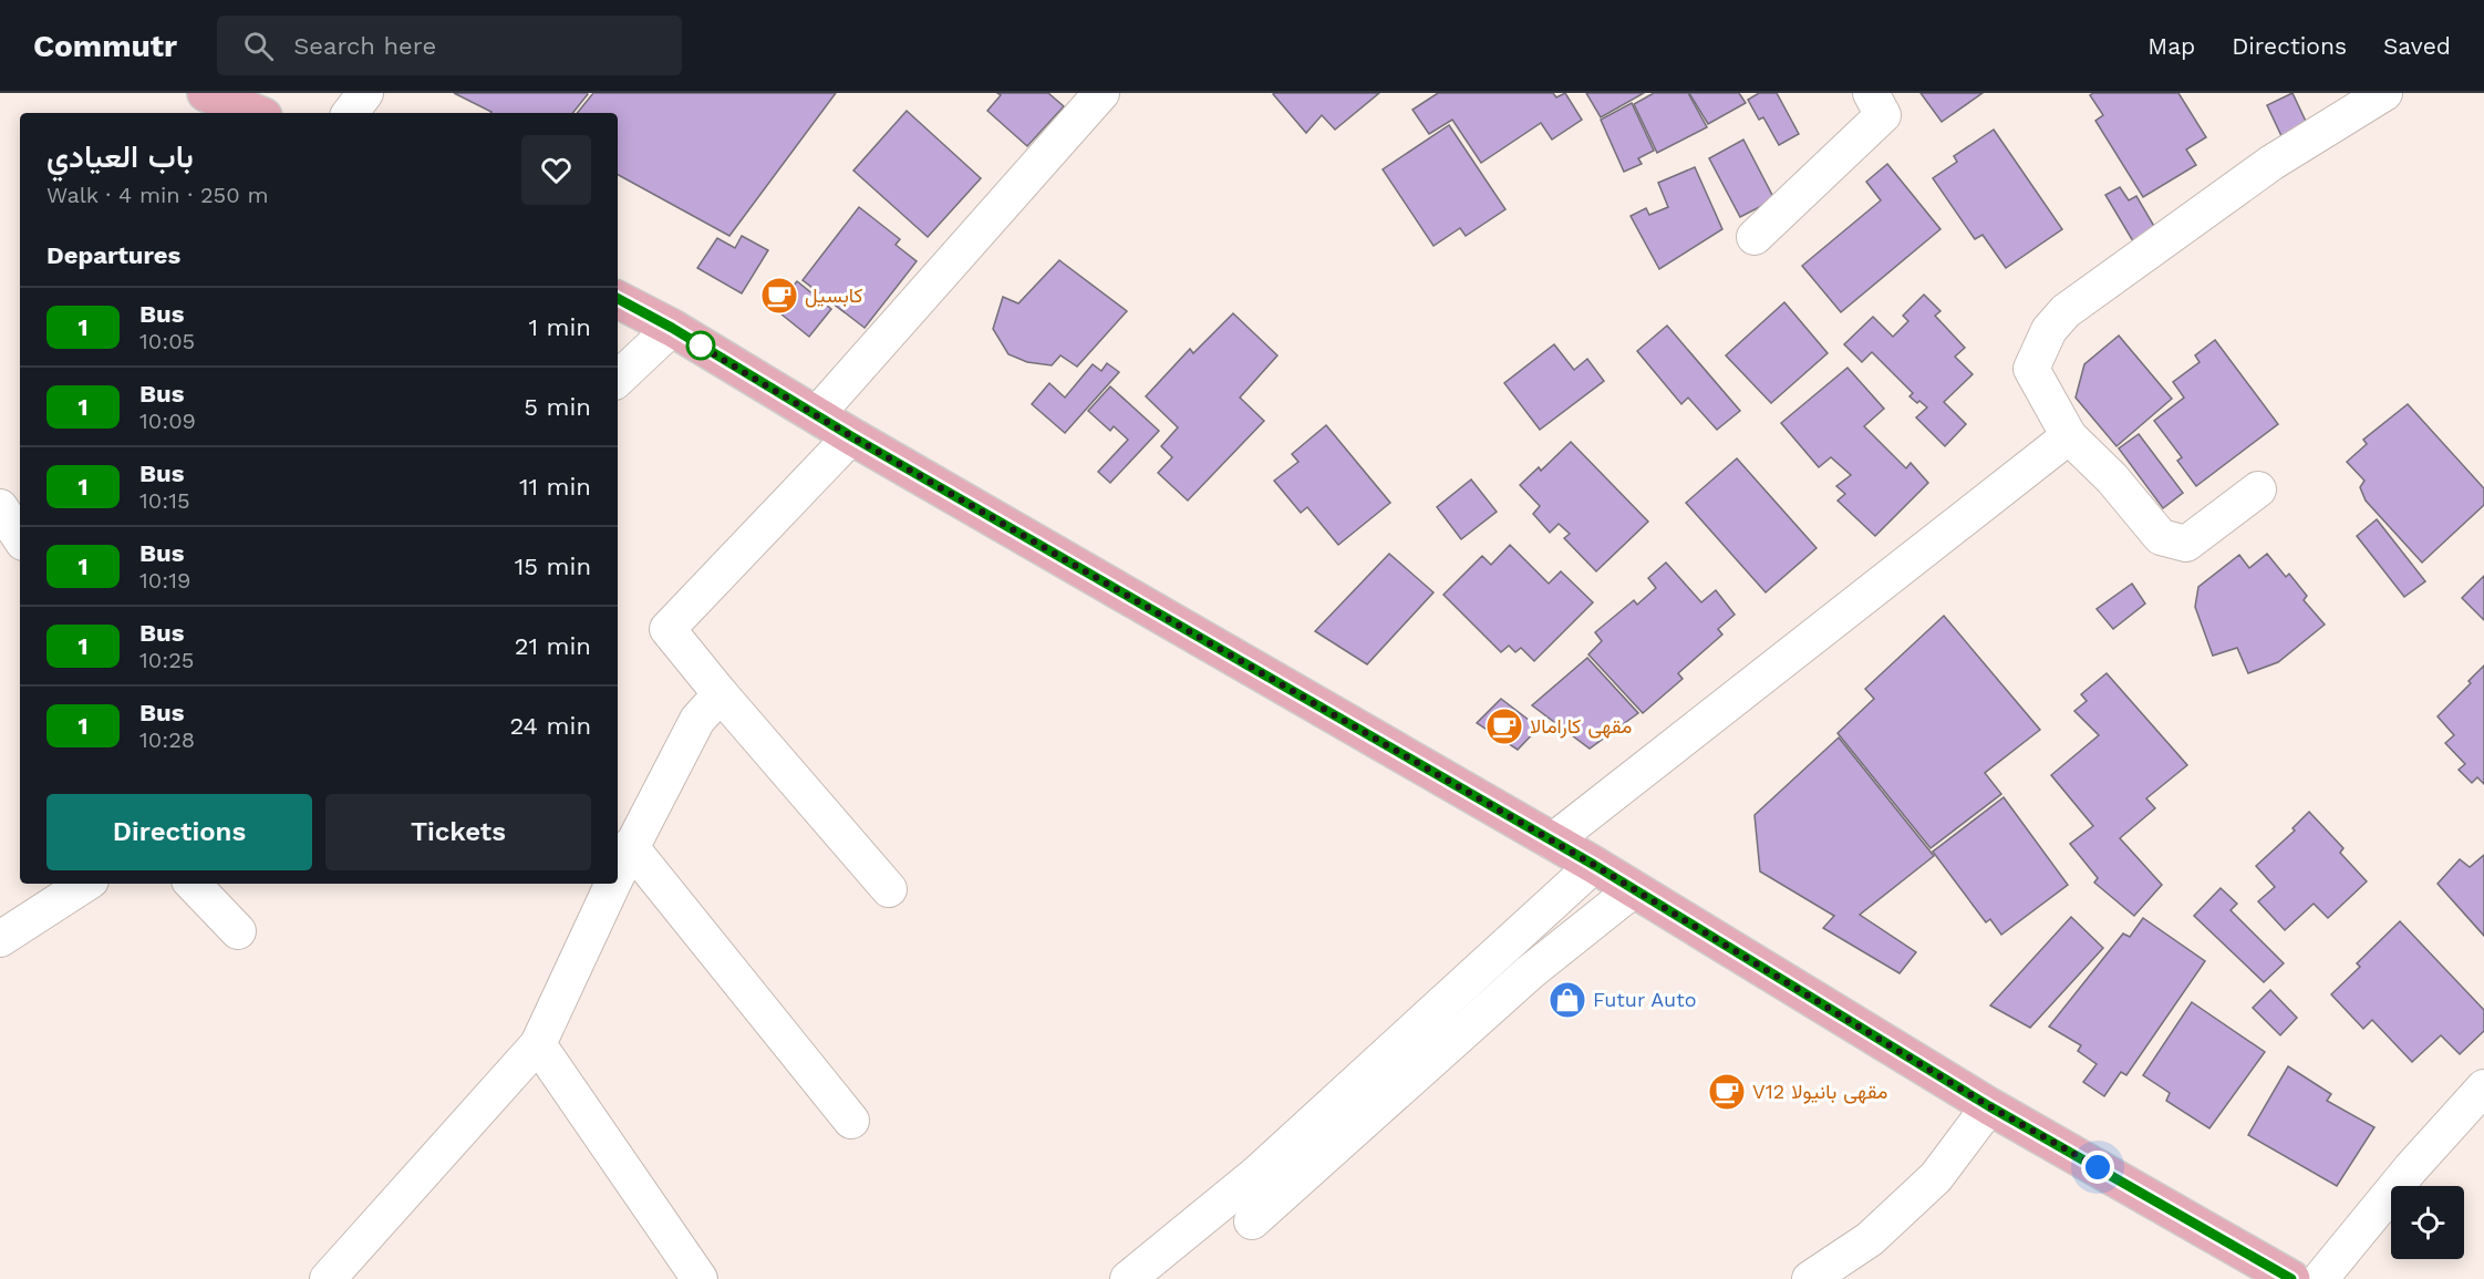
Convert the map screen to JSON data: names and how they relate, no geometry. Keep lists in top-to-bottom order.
{
  "places": {
    "cafe": ["كابسيل", "مقهى كارامالا", "V12 مقهى بانيولا"],
    "shop": ["Futur Auto"]
  },
  "lines": ["bus line 1"],
  "page": {
    "header": "Commutr",
    "search": "Search here",
    "nav": ["Map", "Directions", "Saved"],
    "heading": [
      ["باب العيادي", "Walk · 4 min · 250 m"],
      "Departures"
    ],
    "list": [
      {
        "mark": "1",
        "name": "Bus",
        "note": "10:05",
        "value": "1 min"
      },
      {
        "mark": "1",
        "name": "Bus",
        "note": "10:09",
        "value": "5 min"
      },
      {
        "mark": "1",
        "name": "Bus",
        "note": "10:15",
        "value": "11 min"
      },
      {
        "mark": "1",
        "name": "Bus",
        "note": "10:19",
        "value": "15 min"
      },
      {
        "mark": "1",
        "name": "Bus",
        "note": "10:25",
        "value": "21 min"
      },
      {
        "mark": "1",
        "name": "Bus",
        "note": "10:28",
        "value": "24 min"
      }
    ],
    "buttons": ["Directions", "Tickets"]
  }
}
